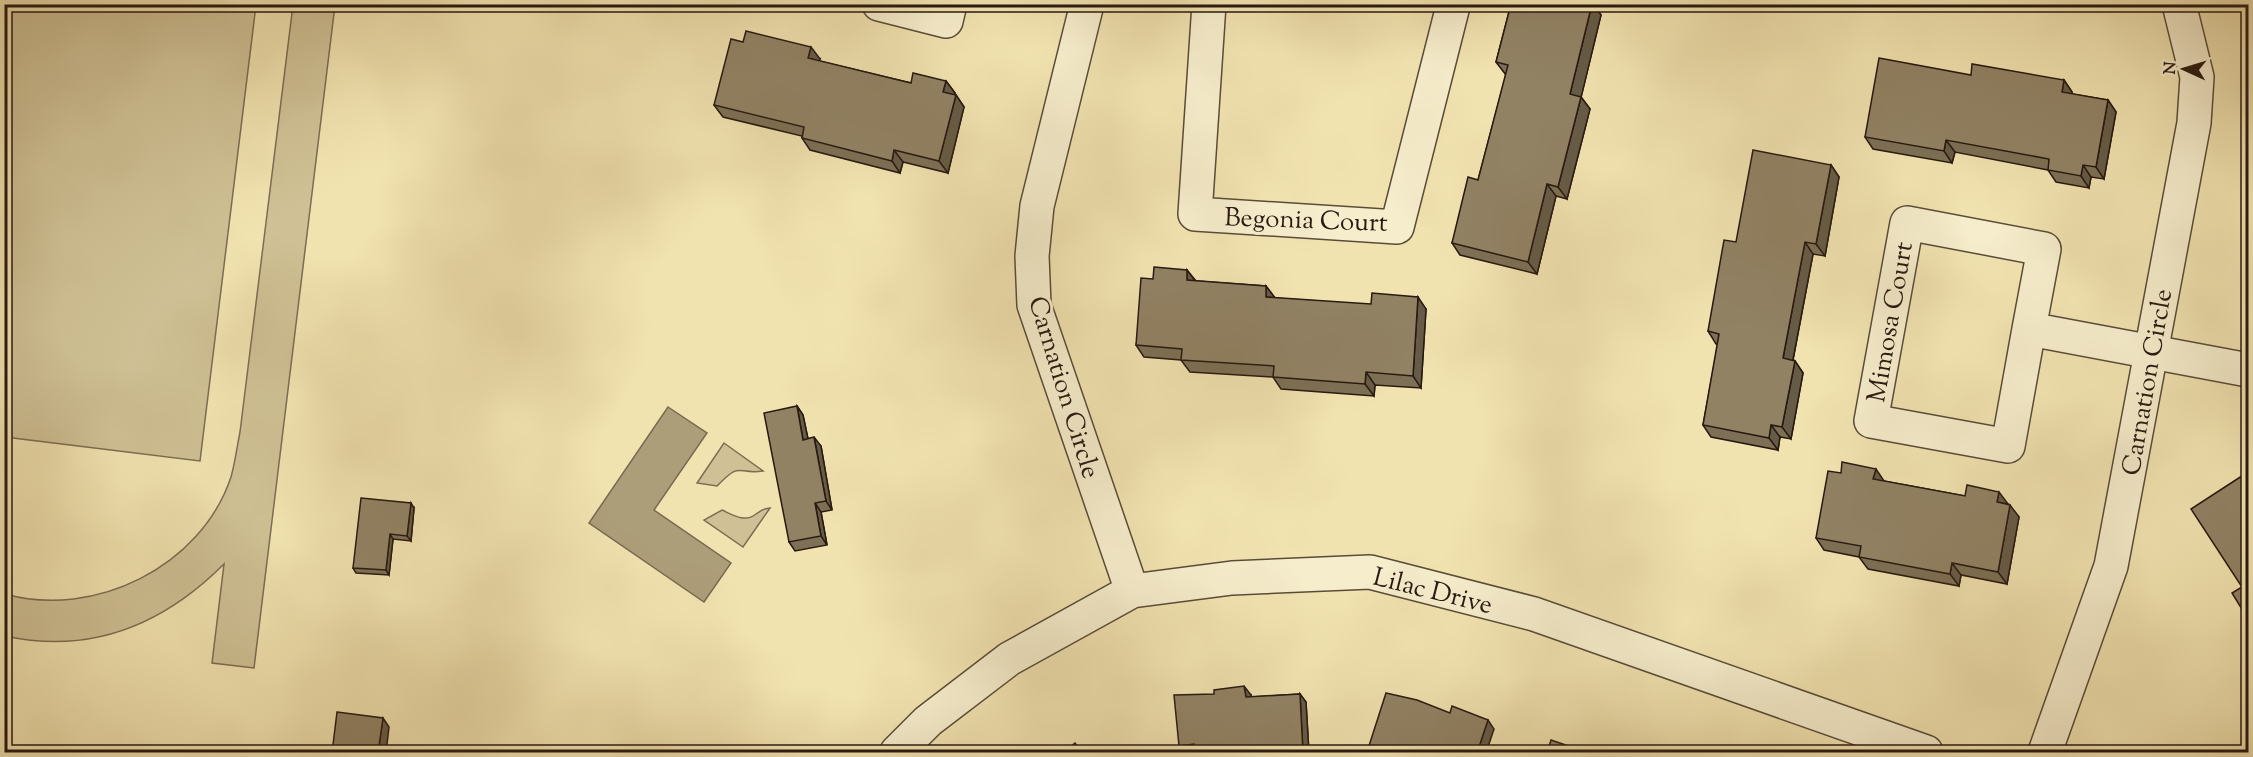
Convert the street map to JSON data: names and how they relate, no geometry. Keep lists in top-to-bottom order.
{
  "streets": {
    "street": [
      "Begonia Court",
      "Mimosa Court",
      "Carnation Circle",
      "Lilac Drive"
    ]
  },
  "crossings": [
    ["Carnation Circle", "Lilac Drive"]
  ],
  "north": "left"
}
